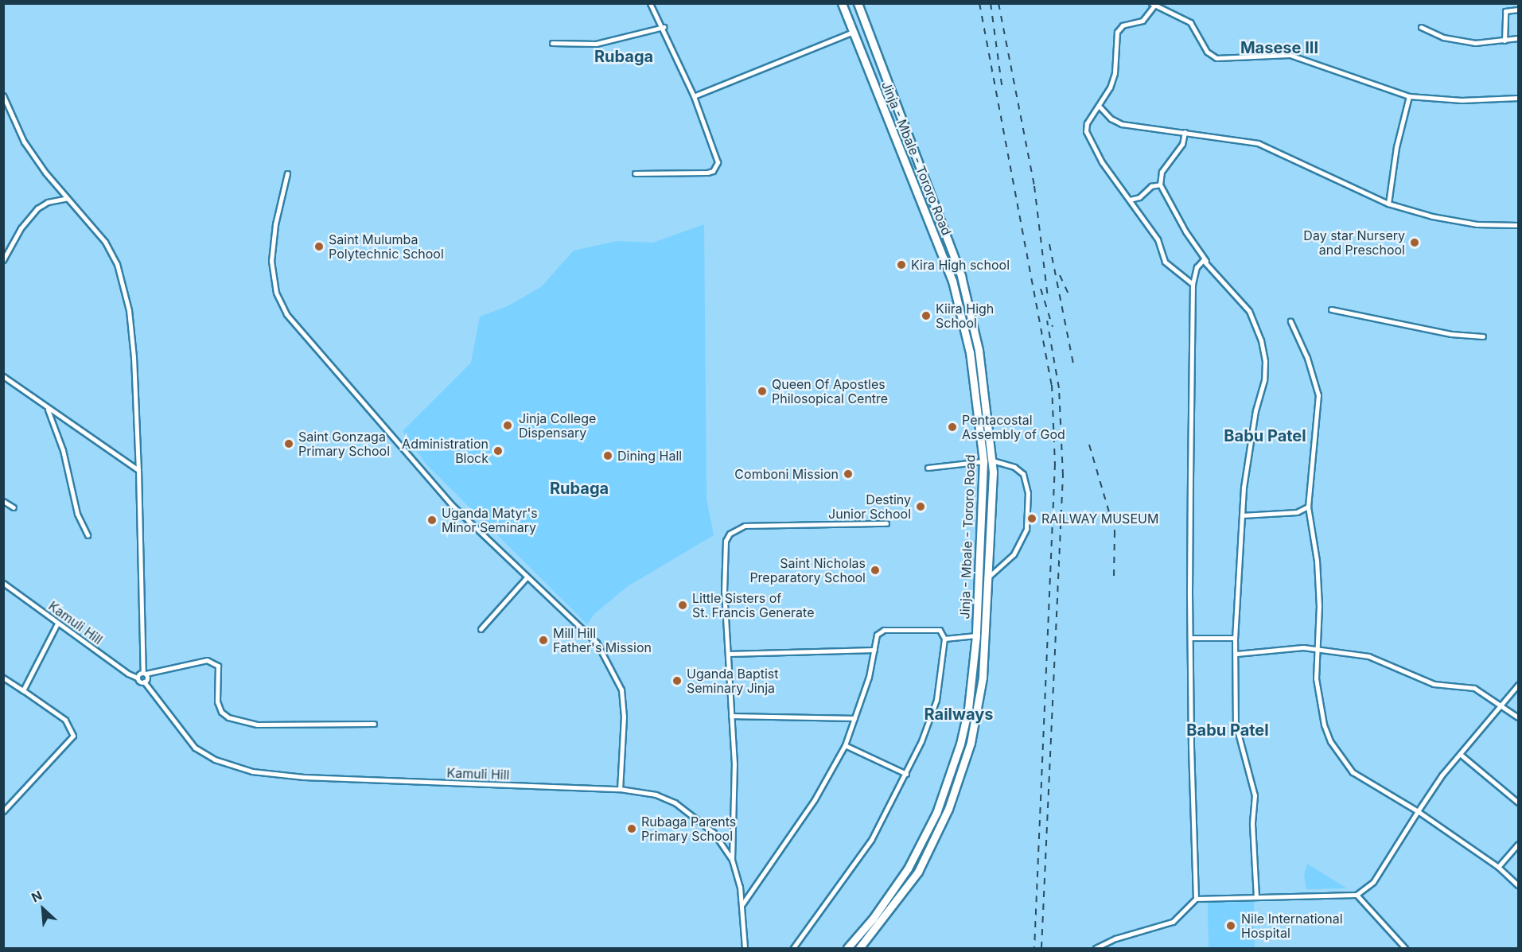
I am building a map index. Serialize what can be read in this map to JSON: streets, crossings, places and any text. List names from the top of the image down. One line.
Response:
{"streets":{"highway":["Jinja - Mbale - Tororo Road"],"street":["Kamuli Hill"]},"districts":["Masese III","Rubaga","Babu Patel","Rubaga","Railways","Babu Patel"],"places":["Day star Nursery and Preschool","Saint Mulumba Polytechnic School","Kira High school","Kiira High School","Queen Of Apostles Philosopical Centre","Jinja College Dispensary","Pentacostal Assembly of God","Saint Gonzaga Primary School","Administration Block","Dining Hall","Comboni Mission","Destiny Junior School","RAILWAY MUSEUM","Uganda Matyr's Minor Seminary","Saint Nicholas Preparatory School","Little Sisters of St. Francis Generate","Mill Hill Father's Mission","Uganda Baptist Seminary Jinja","Rubaga Parents Primary School","Nile International Hospital"],"north":"top left"}
